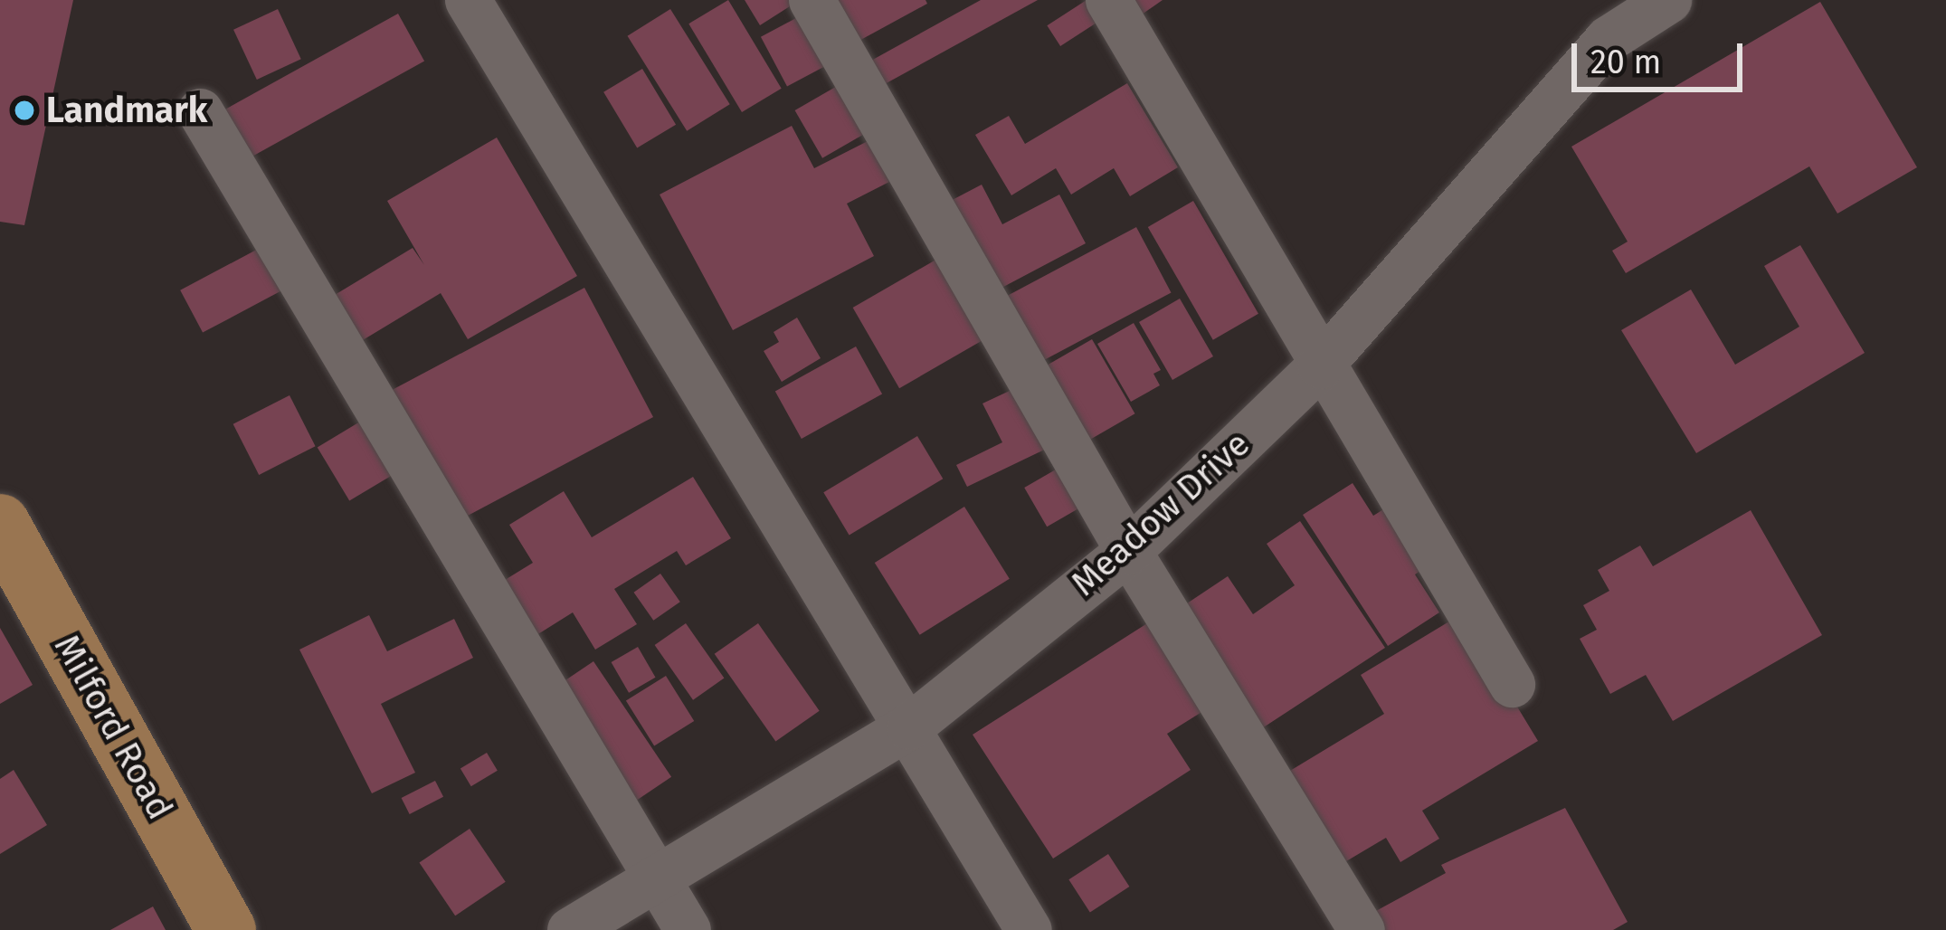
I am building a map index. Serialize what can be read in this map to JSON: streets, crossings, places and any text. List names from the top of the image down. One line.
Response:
{"streets":{"main road":["Milford Road"],"street":["Meadow Drive"]},"places":["Landmark"],"scale_bar":"20 m"}
